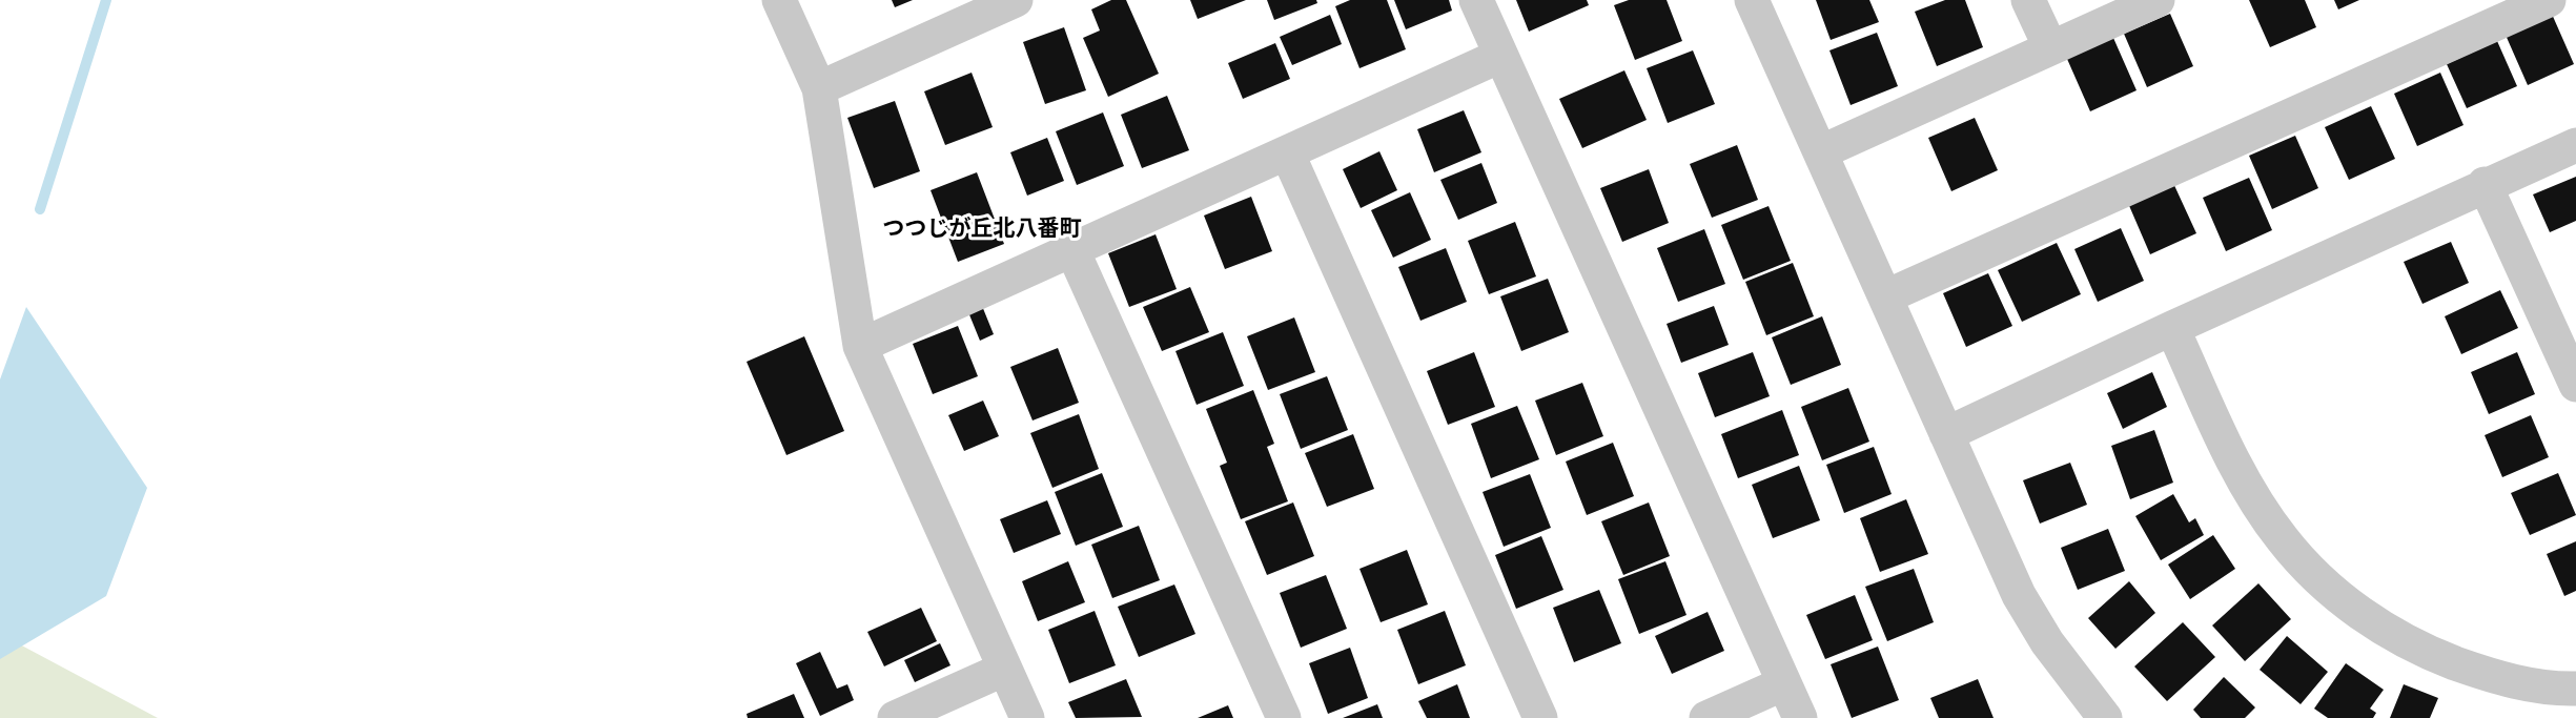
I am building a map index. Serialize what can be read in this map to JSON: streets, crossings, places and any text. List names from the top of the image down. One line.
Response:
{"districts":["つつじが丘北八番町"]}
